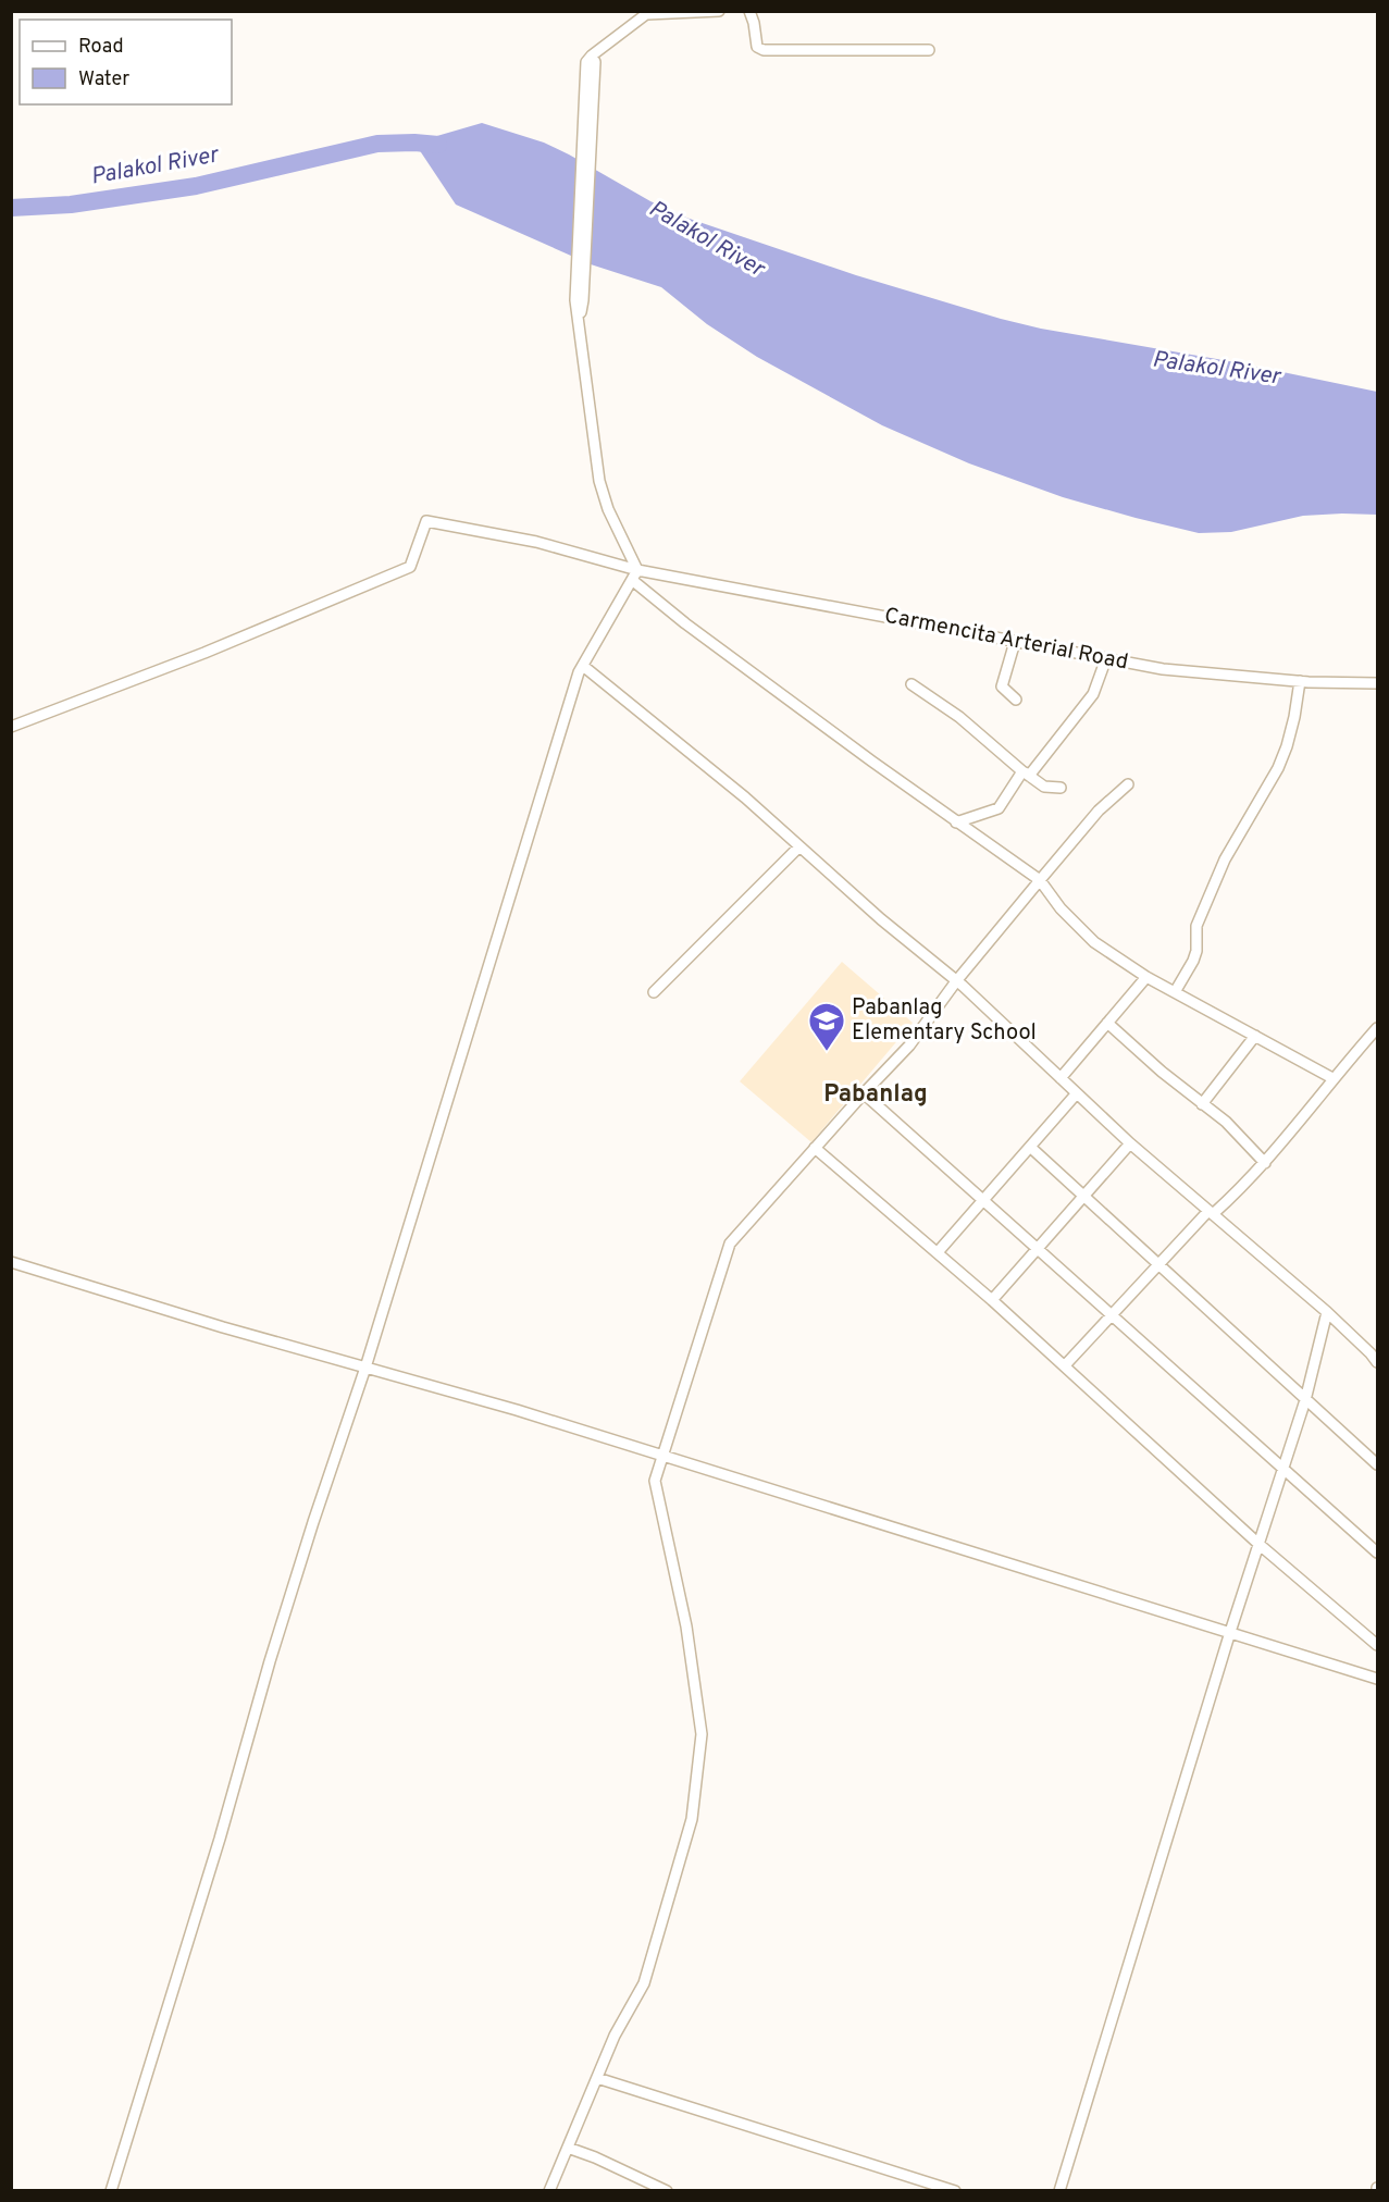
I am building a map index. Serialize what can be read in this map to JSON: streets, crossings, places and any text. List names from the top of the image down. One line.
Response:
{"streets":{"street":["Carmencita Arterial Road"]},"districts":["Pabanlag"],"water":["Palakol River"],"places":{"school or university":["Pabanlag Elementary School"]},"legend":["Road","Water"]}
